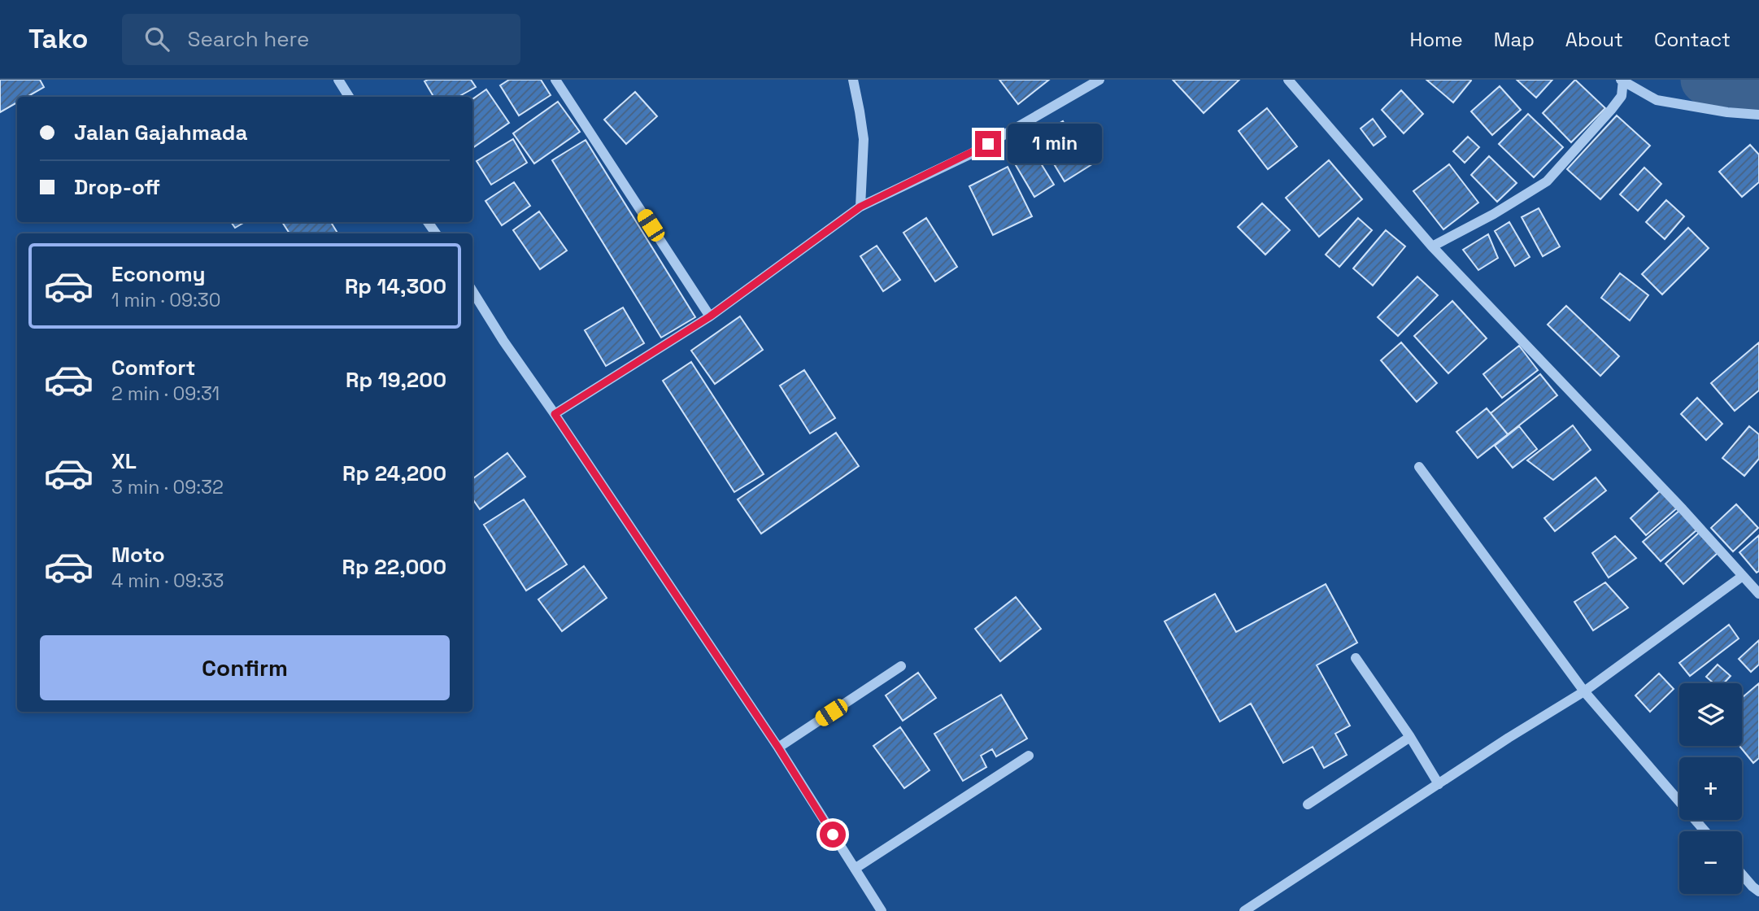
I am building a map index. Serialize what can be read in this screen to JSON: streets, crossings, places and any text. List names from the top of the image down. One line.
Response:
{"page":{"header":"Tako","search":"Search here","nav":["Home","Map","About","Contact"],"banner":["Jalan Gajahmada","Drop-off"],"bubble":"1 min","list":[{"name":"Economy","note":"1 min · 09:30","value":"Rp 14,300"},{"name":"Comfort","note":"2 min · 09:31","value":"Rp 19,200"},{"name":"XL","note":"3 min · 09:32","value":"Rp 24,200"},{"name":"Moto","note":"4 min · 09:33","value":"Rp 22,000"}],"buttons":"Confirm","map_buttons":["+","−"]}}
